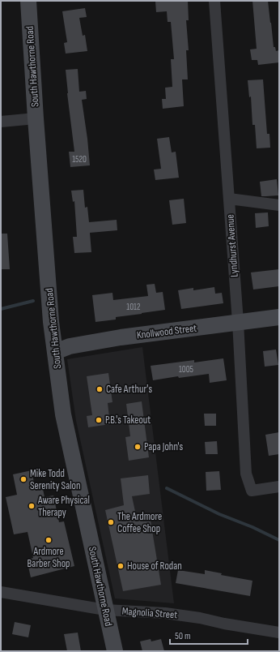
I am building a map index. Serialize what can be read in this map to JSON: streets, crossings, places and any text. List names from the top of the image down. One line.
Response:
{"streets":{"main road":["South Hawthorne Road","Knollwood Street"],"street":["Lyndhurst Avenue","Magnolia Street"]},"crossings":[["South Hawthorne Road","Knollwood Street"],["South Hawthorne Road","Magnolia Street"],["Lyndhurst Avenue","Knollwood Street"]],"places":["Cafe Arthur's","P.B.'s Takeout","Papa John's","Mike Todd Serenity Salon","Aware Physical Therapy","The Ardmore Coffee Shop","Ardmore Barber Shop","House of Rodan"],"house_numbers":["1520","1012","1005"],"scale_bar":"50 m"}
